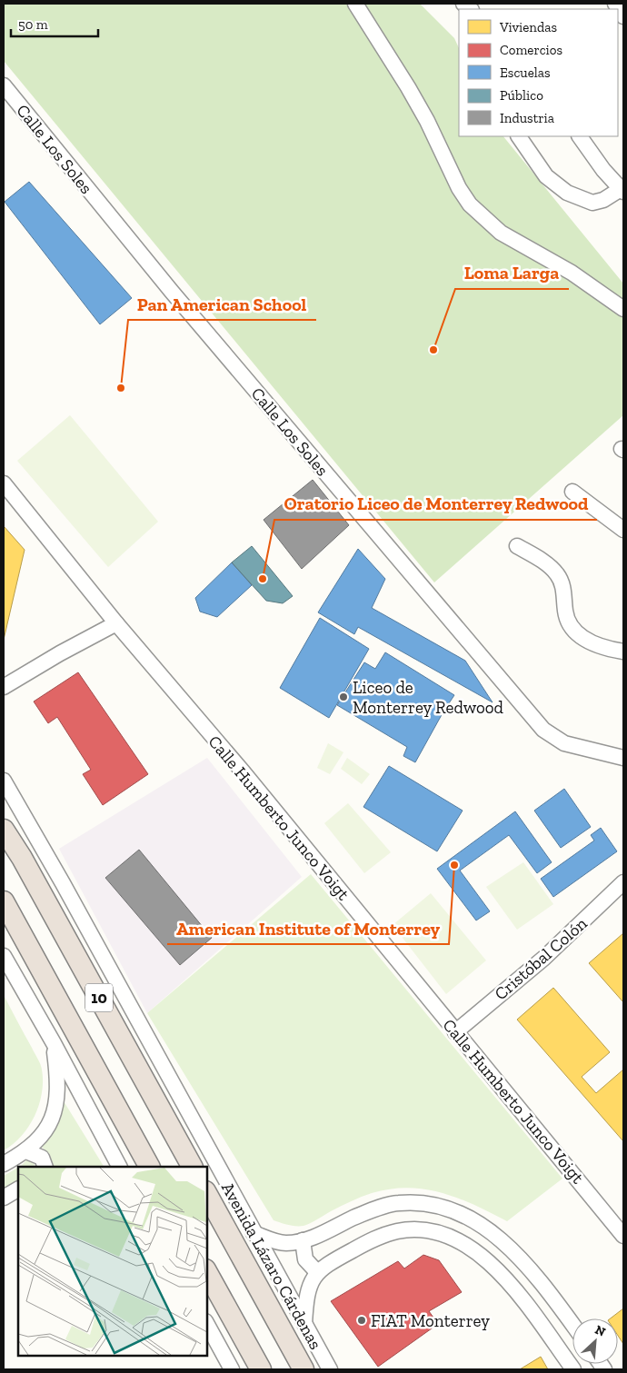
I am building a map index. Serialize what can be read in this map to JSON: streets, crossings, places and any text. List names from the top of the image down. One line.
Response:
{"streets":{"highway":["10","Avenida Lázaro Cárdenas"],"street":["Calle Los Soles","Calle Humberto Junco Voigt","Cristóbal Colón"]},"crossings":[["Calle Humberto Junco Voigt","Cristóbal Colón"]],"places":["Loma Larga","Pan American School","Oratorio Liceo de Monterrey Redwood","Liceo de Monterrey Redwood","American Institute of Monterrey","FIAT Monterrey"],"legend":["Viviendas","Comercios","Escuelas","Público","Industria"],"scale_bar":"50 m","north":"top right"}
